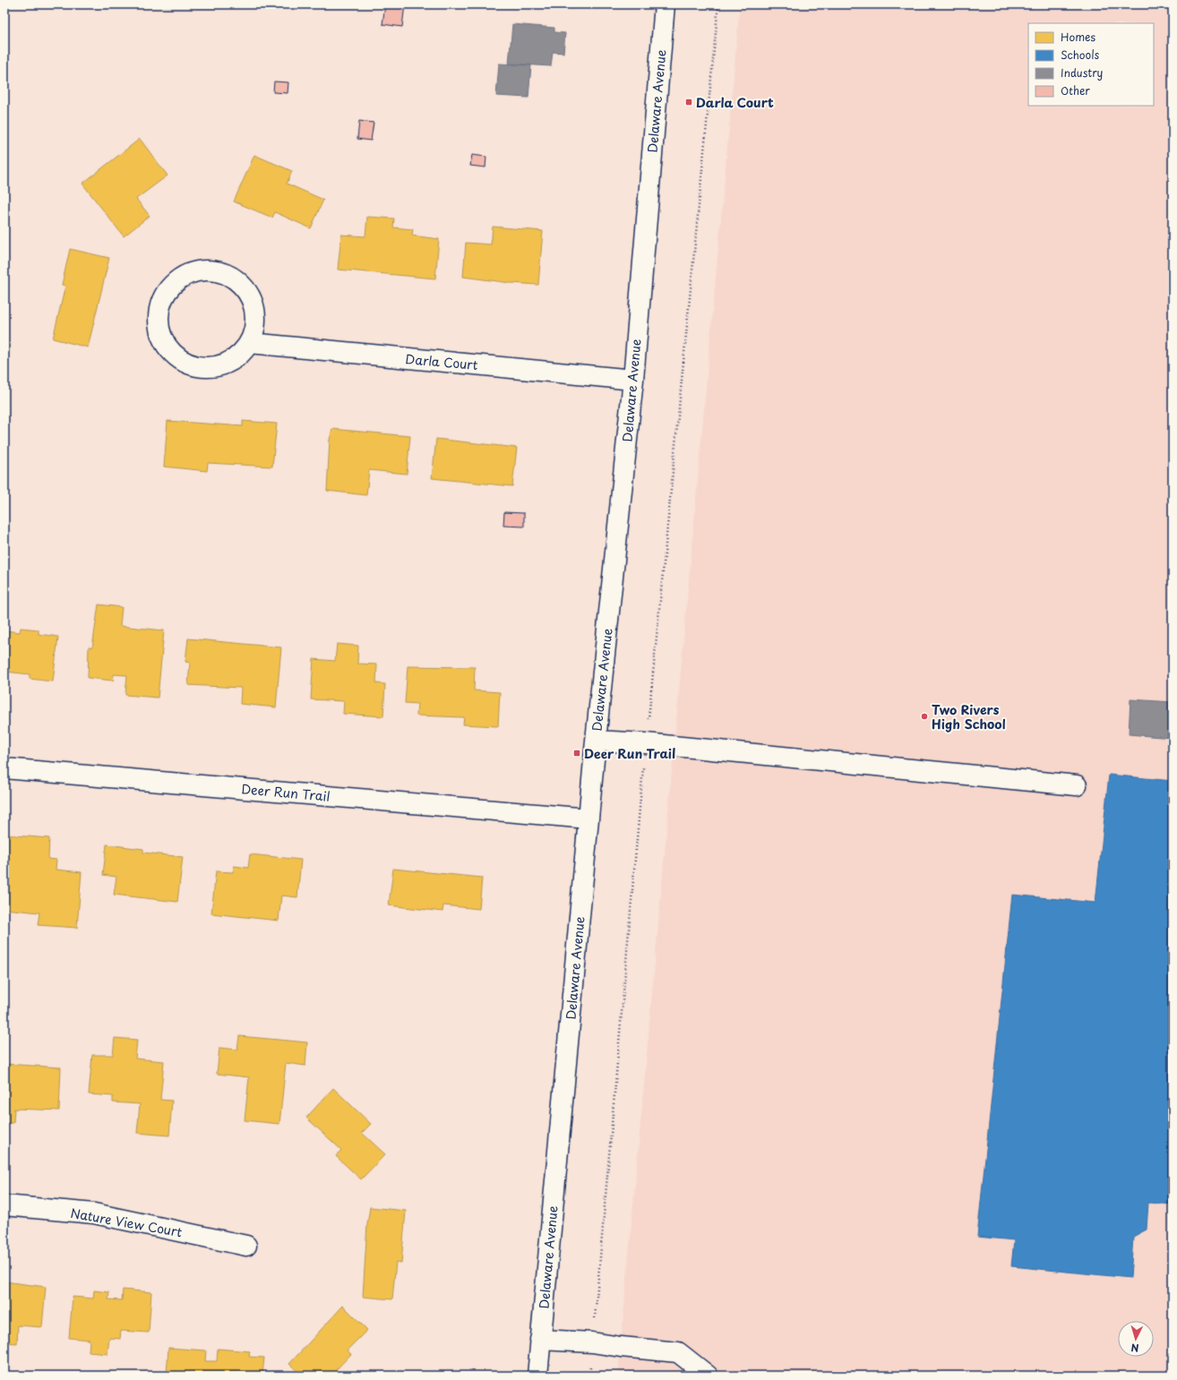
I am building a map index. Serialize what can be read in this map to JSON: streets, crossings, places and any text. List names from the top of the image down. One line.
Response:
{"streets":{"street":["Delaware Avenue","Darla Court","Deer Run Trail","Nature View Court"]},"crossings":[["Delaware Avenue","Darla Court"],["Delaware Avenue","Deer Run Trail"]],"places":{"transit":["Darla Court","Deer Run Trail"],"other":["Two Rivers High School"]},"legend":["Homes","Schools","Industry","Other"],"north":"bottom"}
